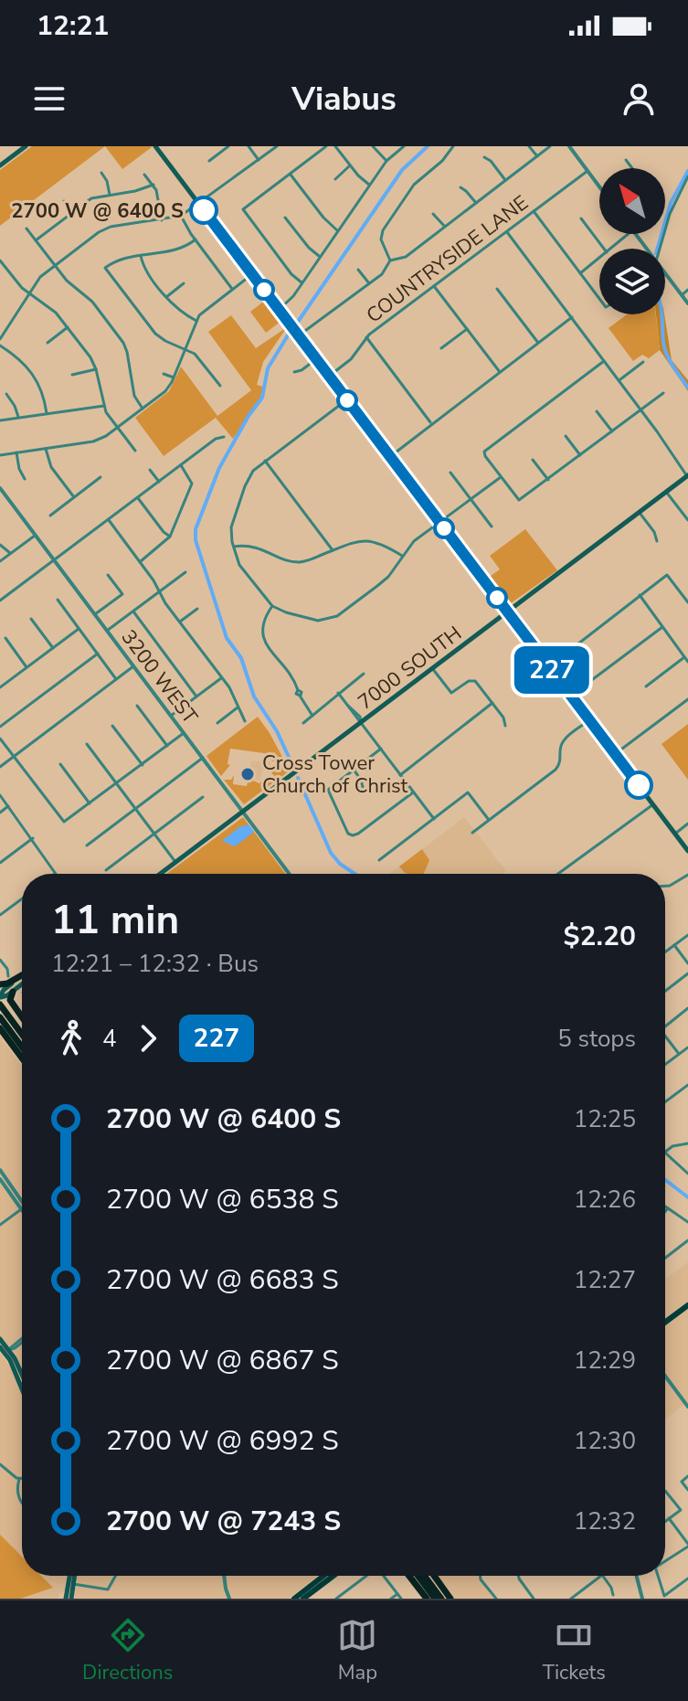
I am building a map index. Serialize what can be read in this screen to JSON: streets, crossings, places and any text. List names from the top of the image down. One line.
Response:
{"streets":{"main road":["7000 SOUTH"],"street":["COUNTRYSIDE LANE","3200 WEST"]},"crossings":[["7000 SOUTH","3200 WEST"]],"places":["2700 W @ 6400 S","Cross Tower Church of Christ"],"lines":["bus line 227"],"north":"top left","page":{"status":"12:21","header":"Viabus","on_map":"227","heading":["11 min","12:21 – 12:32 · Bus","$2.20"],"legs":["4","227","5 stops"],"list":[{"name":"2700 W @ 6400 S","value":"12:25"},{"name":"2700 W @ 6538 S","value":"12:26"},{"name":"2700 W @ 6683 S","value":"12:27"},{"name":"2700 W @ 6867 S","value":"12:29"},{"name":"2700 W @ 6992 S","value":"12:30"},{"name":"2700 W @ 7243 S","value":"12:32"}],"tabs":["Directions","Map","Tickets"]}}
